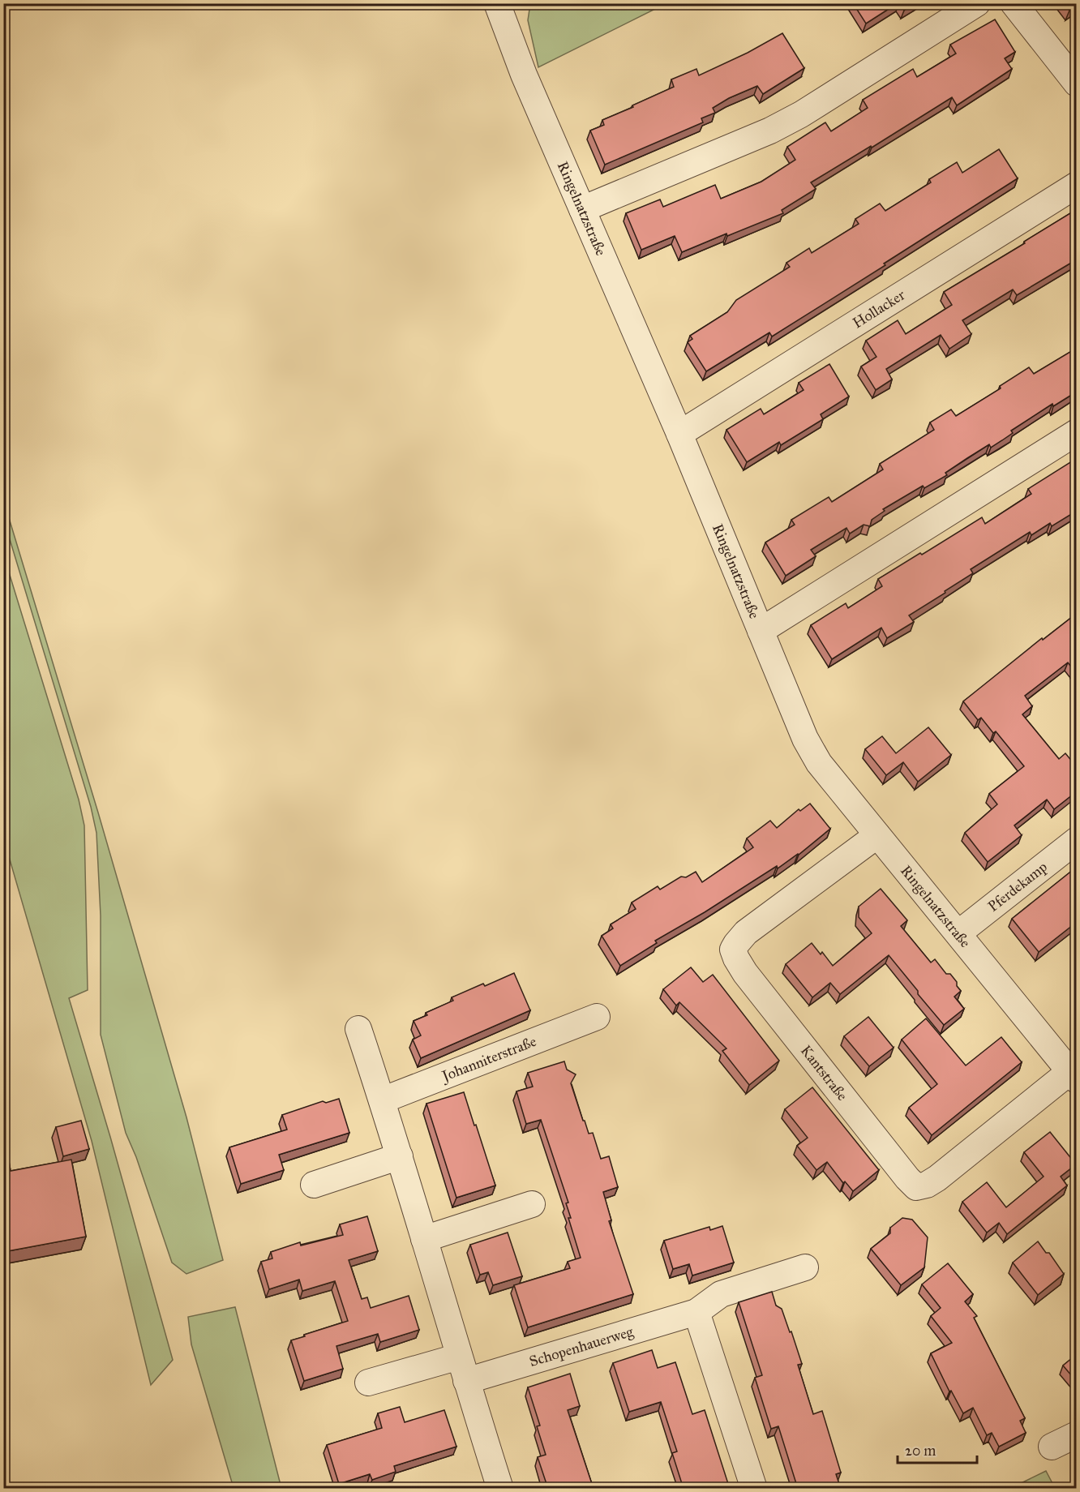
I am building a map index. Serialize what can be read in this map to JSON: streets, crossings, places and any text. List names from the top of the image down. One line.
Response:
{"streets":{"street":["Ringelnatzstraße","Hollacker","Pferdekamp","Johanniterstraße","Kantstraße","Schopenhauerweg"]},"crossings":[["Ringelnatzstraße","Hollacker"],["Ringelnatzstraße","Pferdekamp"],["Ringelnatzstraße","Kantstraße"]],"scale_bar":"20 m"}
